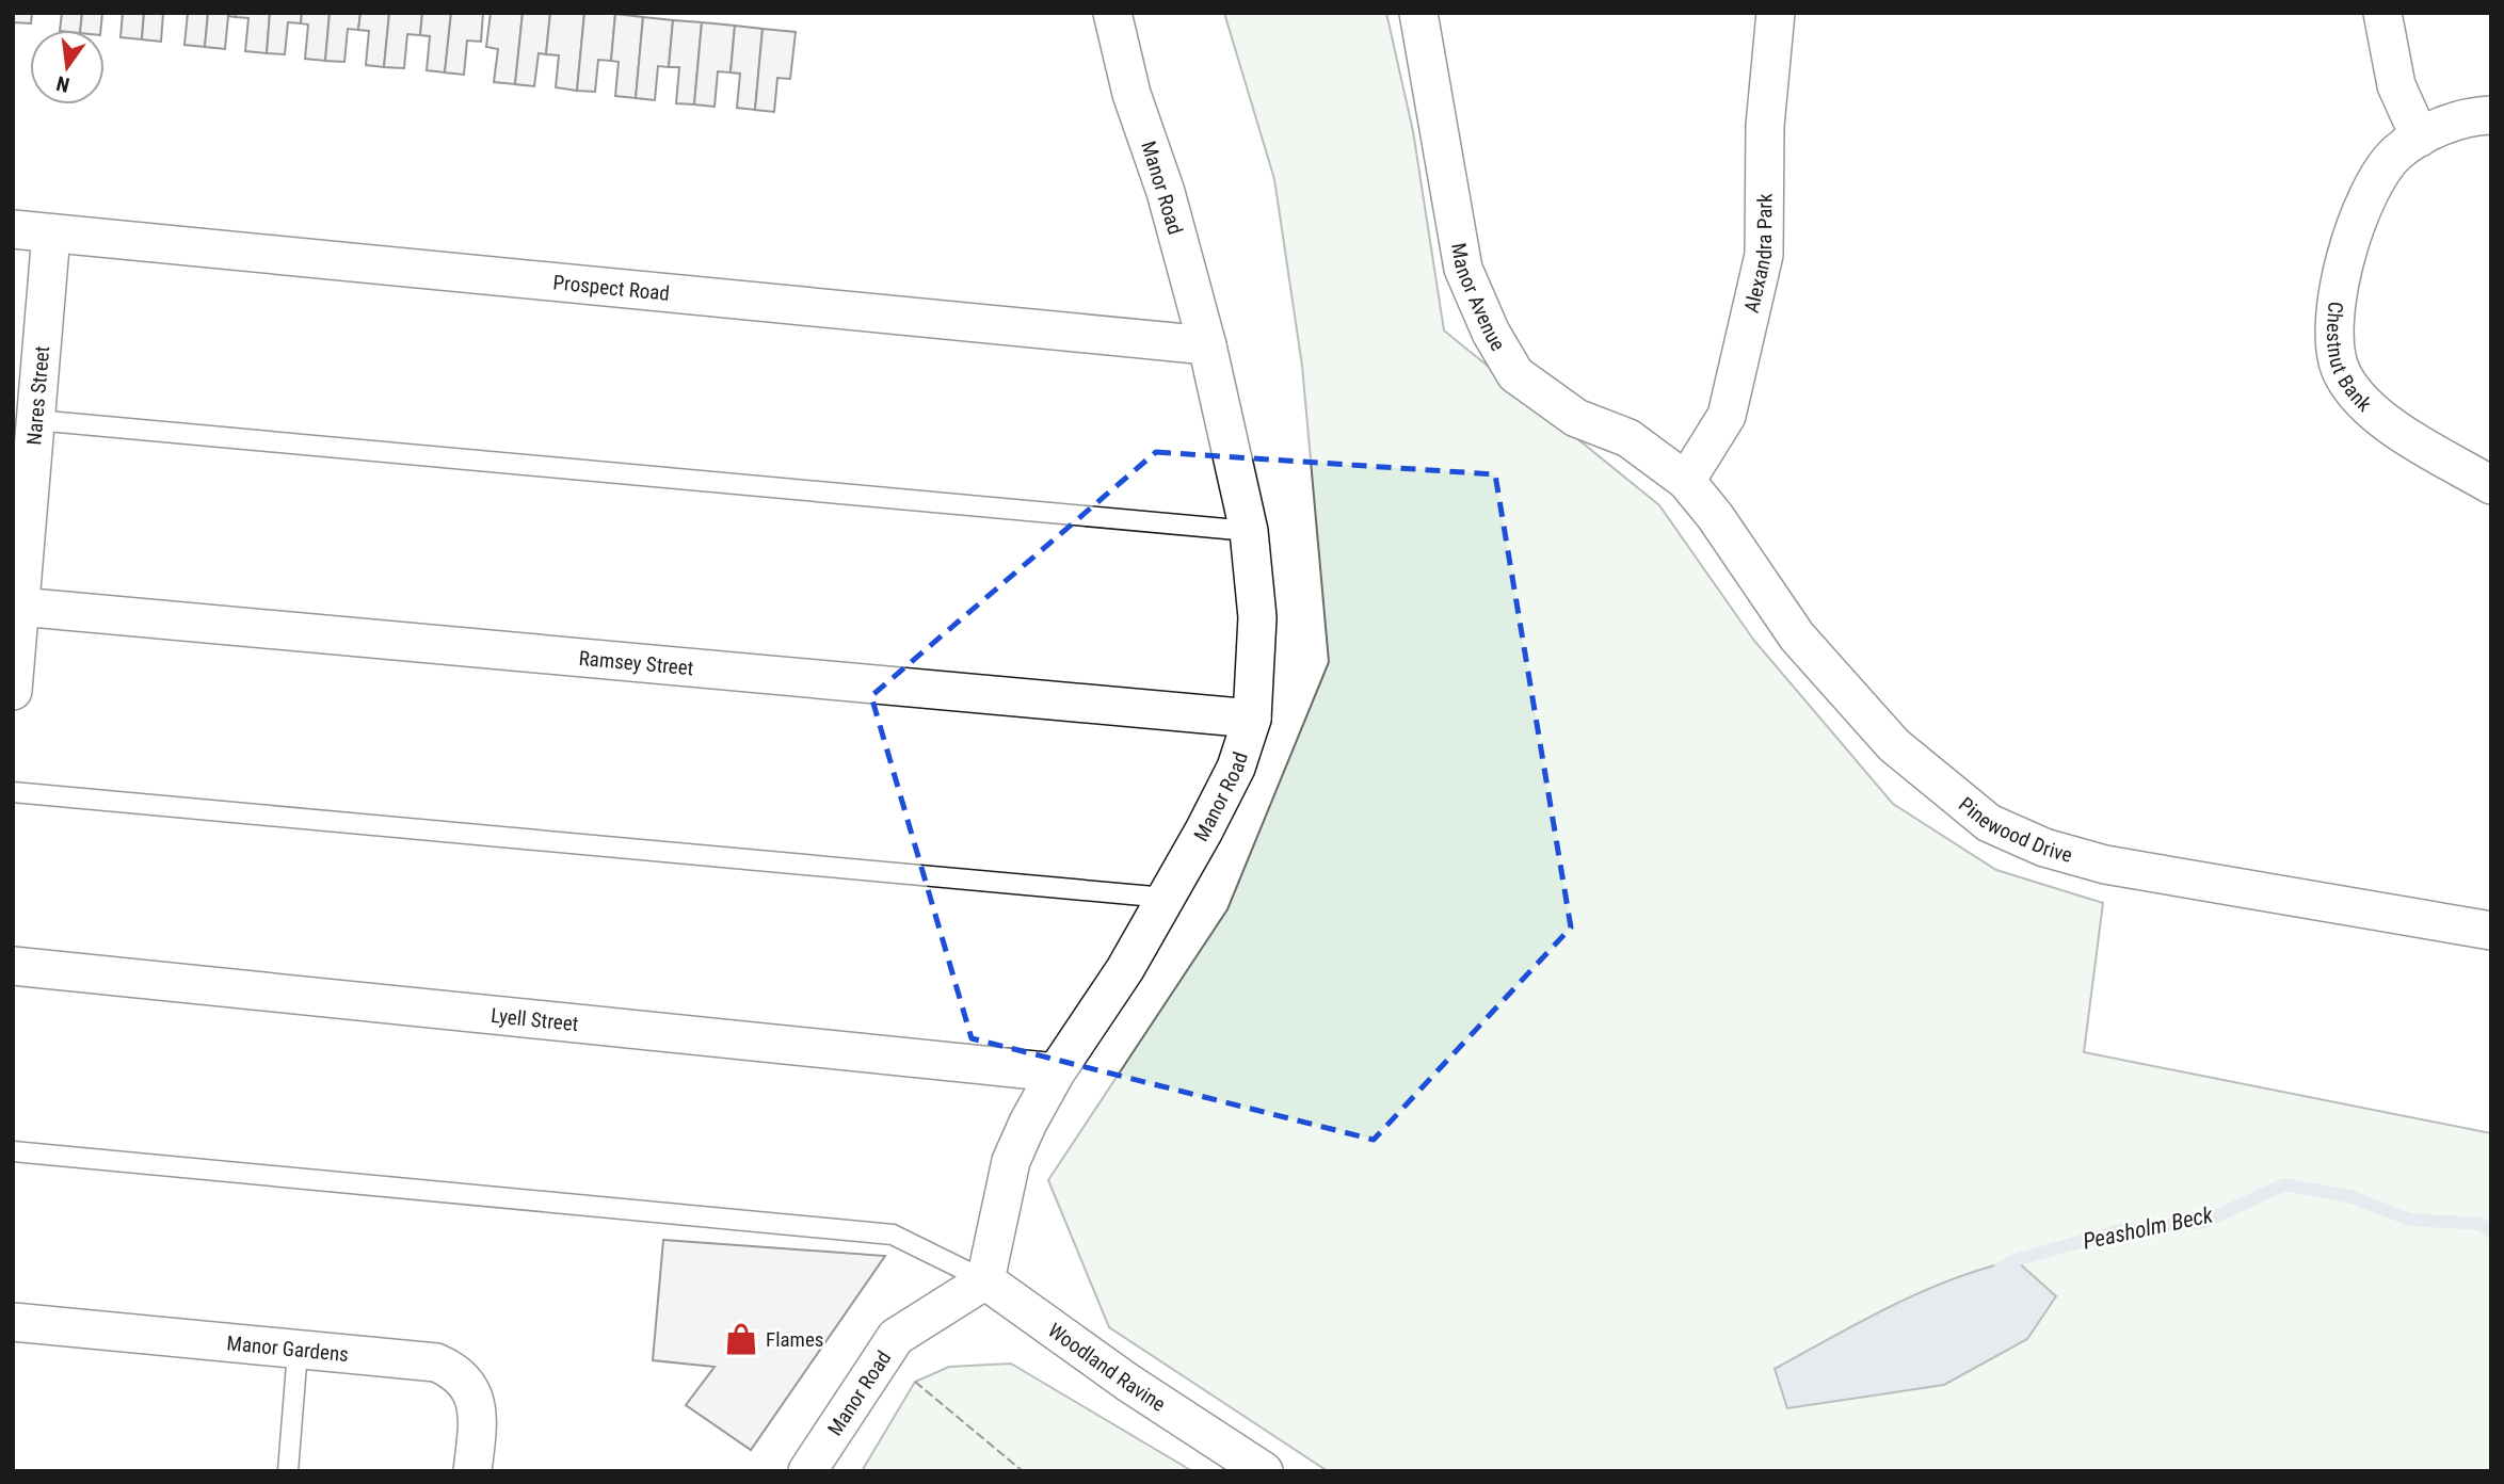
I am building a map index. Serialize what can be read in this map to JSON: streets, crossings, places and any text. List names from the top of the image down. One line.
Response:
{"streets":{"street":["Manor Road","Alexandra Park","Prospect Road","Manor Avenue","Chestnut Bank","Nares Street","Ramsey Street","Pinewood Drive","Lyell Street","Manor Gardens","Woodland Ravine"]},"crossings":[["Manor Road","Prospect Road"],["Manor Road","Ramsey Street"],["Manor Road","Lyell Street"],["Manor Road","Woodland Ravine"],["Alexandra Park","Manor Avenue"],["Alexandra Park","Pinewood Drive"],["Prospect Road","Nares Street"],["Manor Avenue","Pinewood Drive"],["Nares Street","Ramsey Street"]],"water":["Peasholm Beck"],"places":{"shop":["Flames"]},"north":"bottom"}
